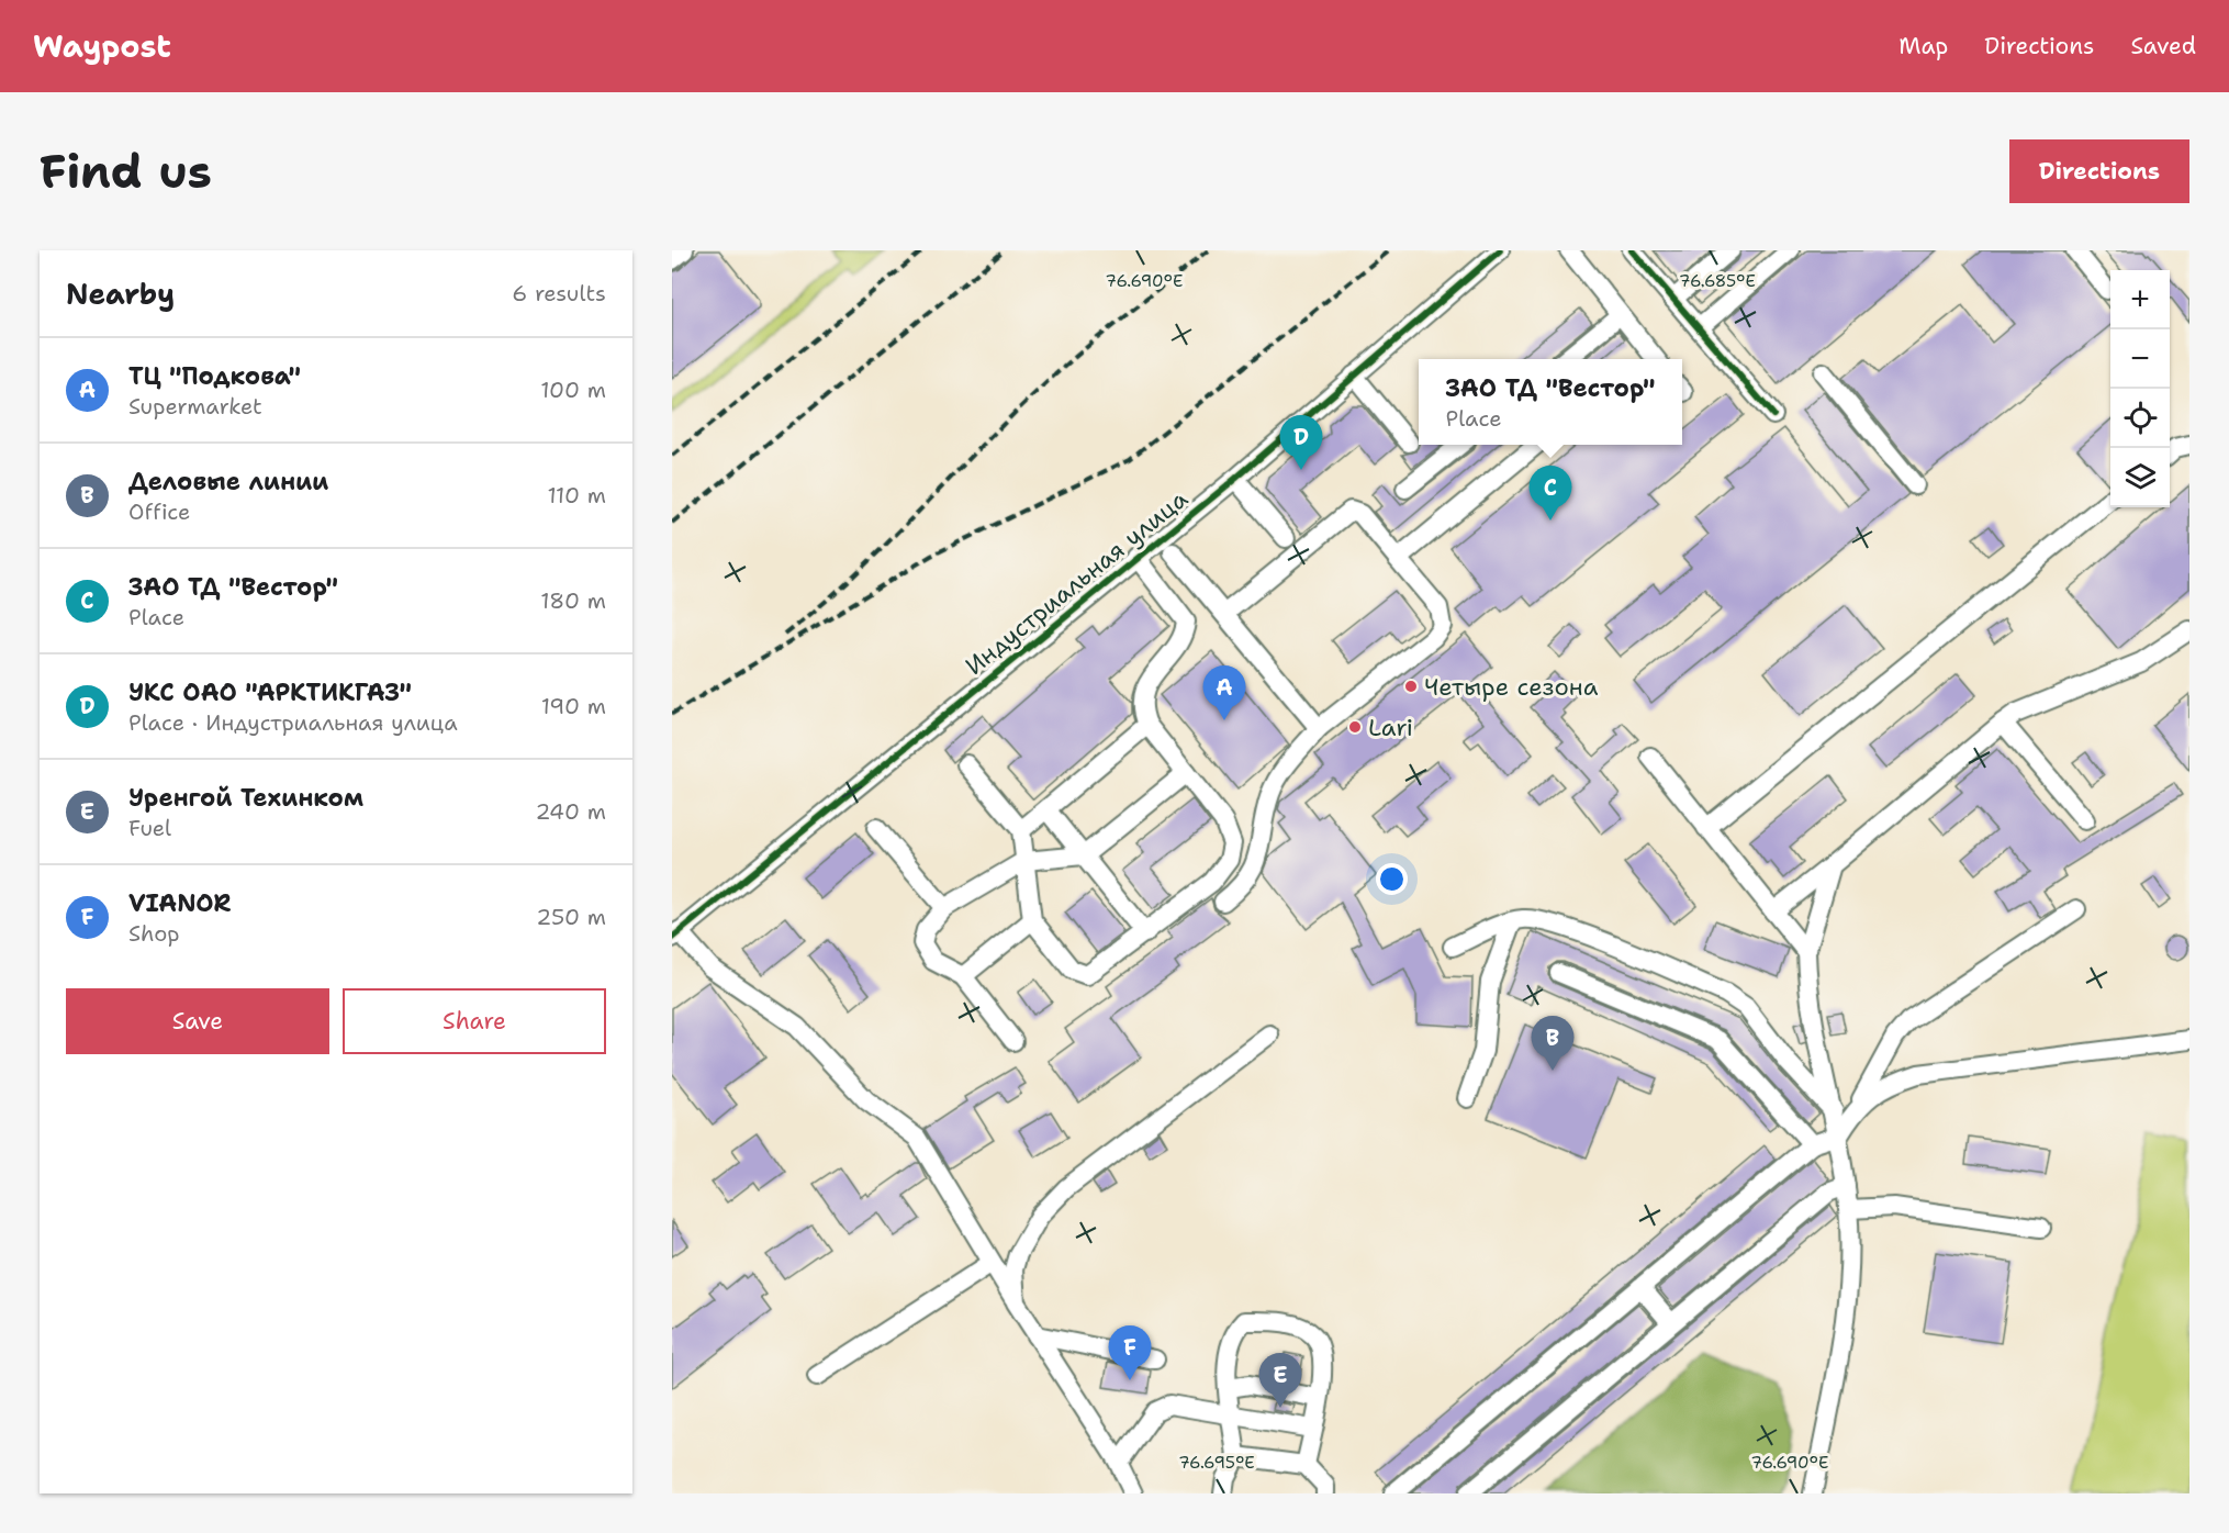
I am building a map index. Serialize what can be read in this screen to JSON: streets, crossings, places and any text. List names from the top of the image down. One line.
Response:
{"streets":{"street":["Индустриальная улица"]},"places":["Четыре сезона","Lari"],"page":{"header":"Waypost","nav":["Map","Directions","Saved"],"buttons":["Directions",["Save","Share"]],"title":"Find us","heading":["Nearby","6 results"],"map_buttons":["+","−"],"list":[{"mark":"A","name":"ТЦ \"Подкова\"","note":"Supermarket","value":"100 m"},{"mark":"B","name":"Деловые линии","note":"Office","value":"110 m"},{"mark":"C","name":"ЗАО ТД \"Вестор\"","note":"Place","value":"180 m"},{"mark":"D","name":"УКС ОАО \"АРКТИКГАЗ\"","note":"Place · Индустриальная улица","value":"190 m"},{"mark":"E","name":"Уренгой Техинком","note":"Fuel","value":"240 m"},{"mark":"F","name":"VIANOR","note":"Shop","value":"250 m"}],"popup":["ЗАО ТД \"Вестор\"","Place"],"pins":["D","C","A","B","F","E"]},"coordinates":["76.690°E","76.685°E","76.695°E"]}
